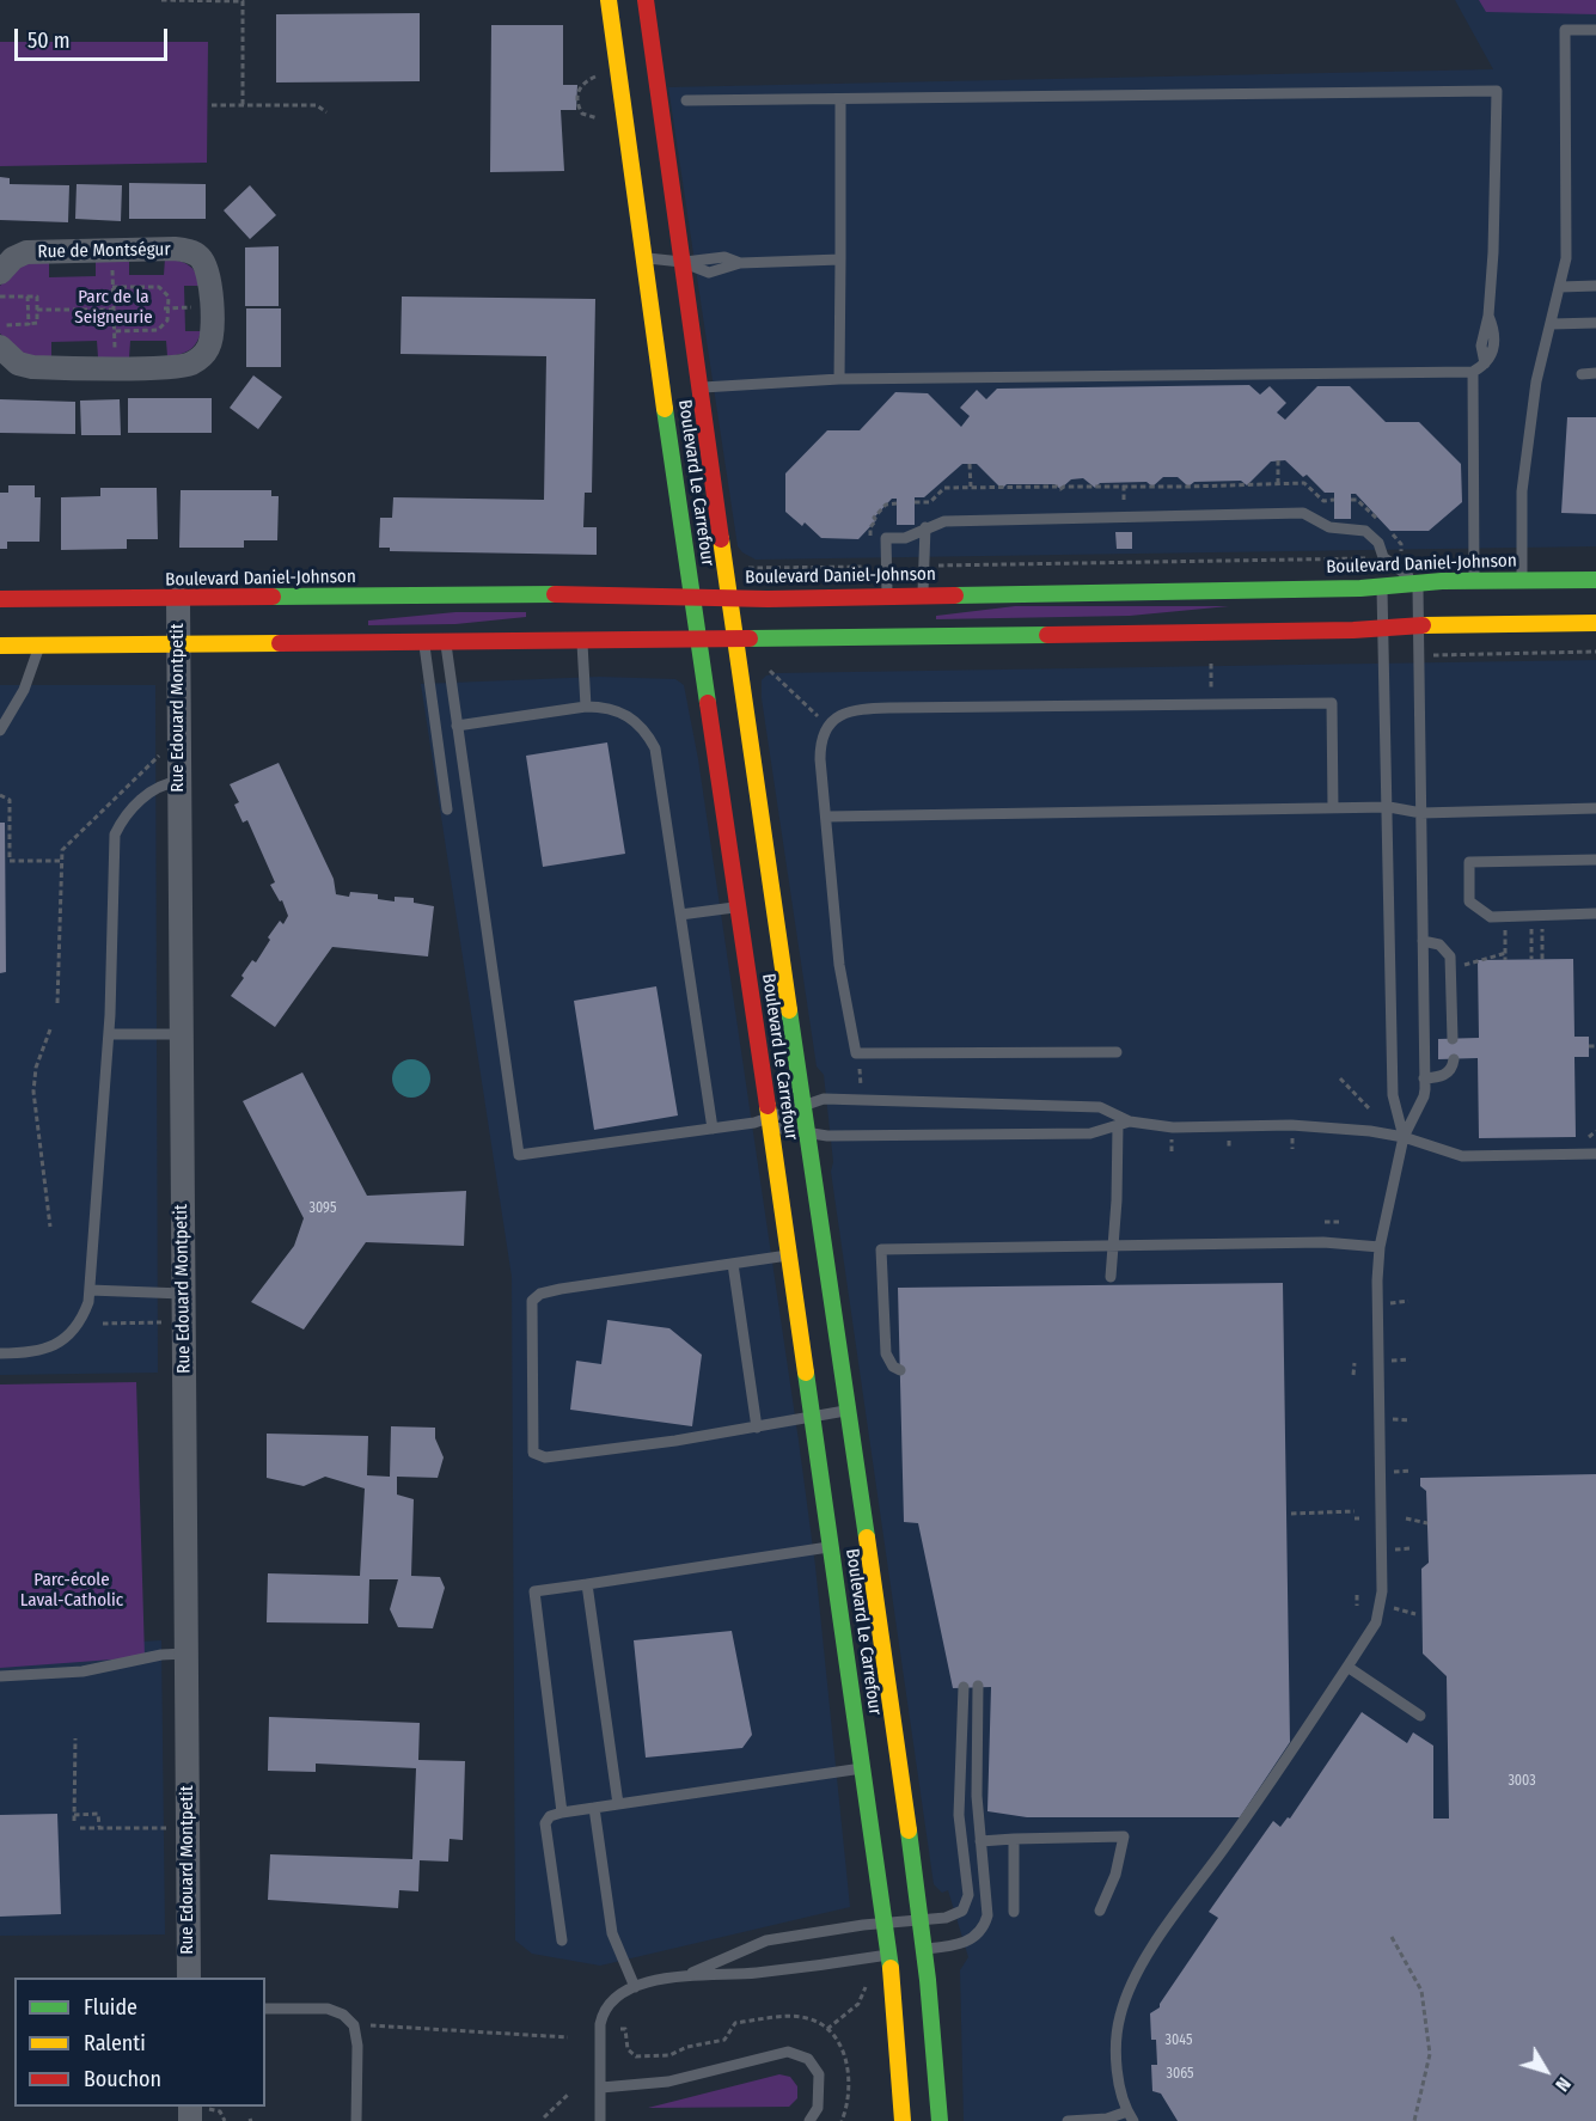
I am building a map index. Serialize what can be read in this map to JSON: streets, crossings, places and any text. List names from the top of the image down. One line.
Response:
{"streets":{"street":["Rue de Montségur","Boulevard Le Carrefour","Boulevard Daniel-Johnson","Rue Edouard Montpetit"]},"crossings":[["Boulevard Le Carrefour","Boulevard Daniel-Johnson"],["Boulevard Daniel-Johnson","Rue Edouard Montpetit"]],"parks":["Parc de la Seigneurie","Parc-école Laval-Catholic"],"house_numbers":["3095","3003","3045","3065"],"legend":["Fluide","Ralenti","Bouchon"],"scale_bar":"50 m","north":"bottom right"}
